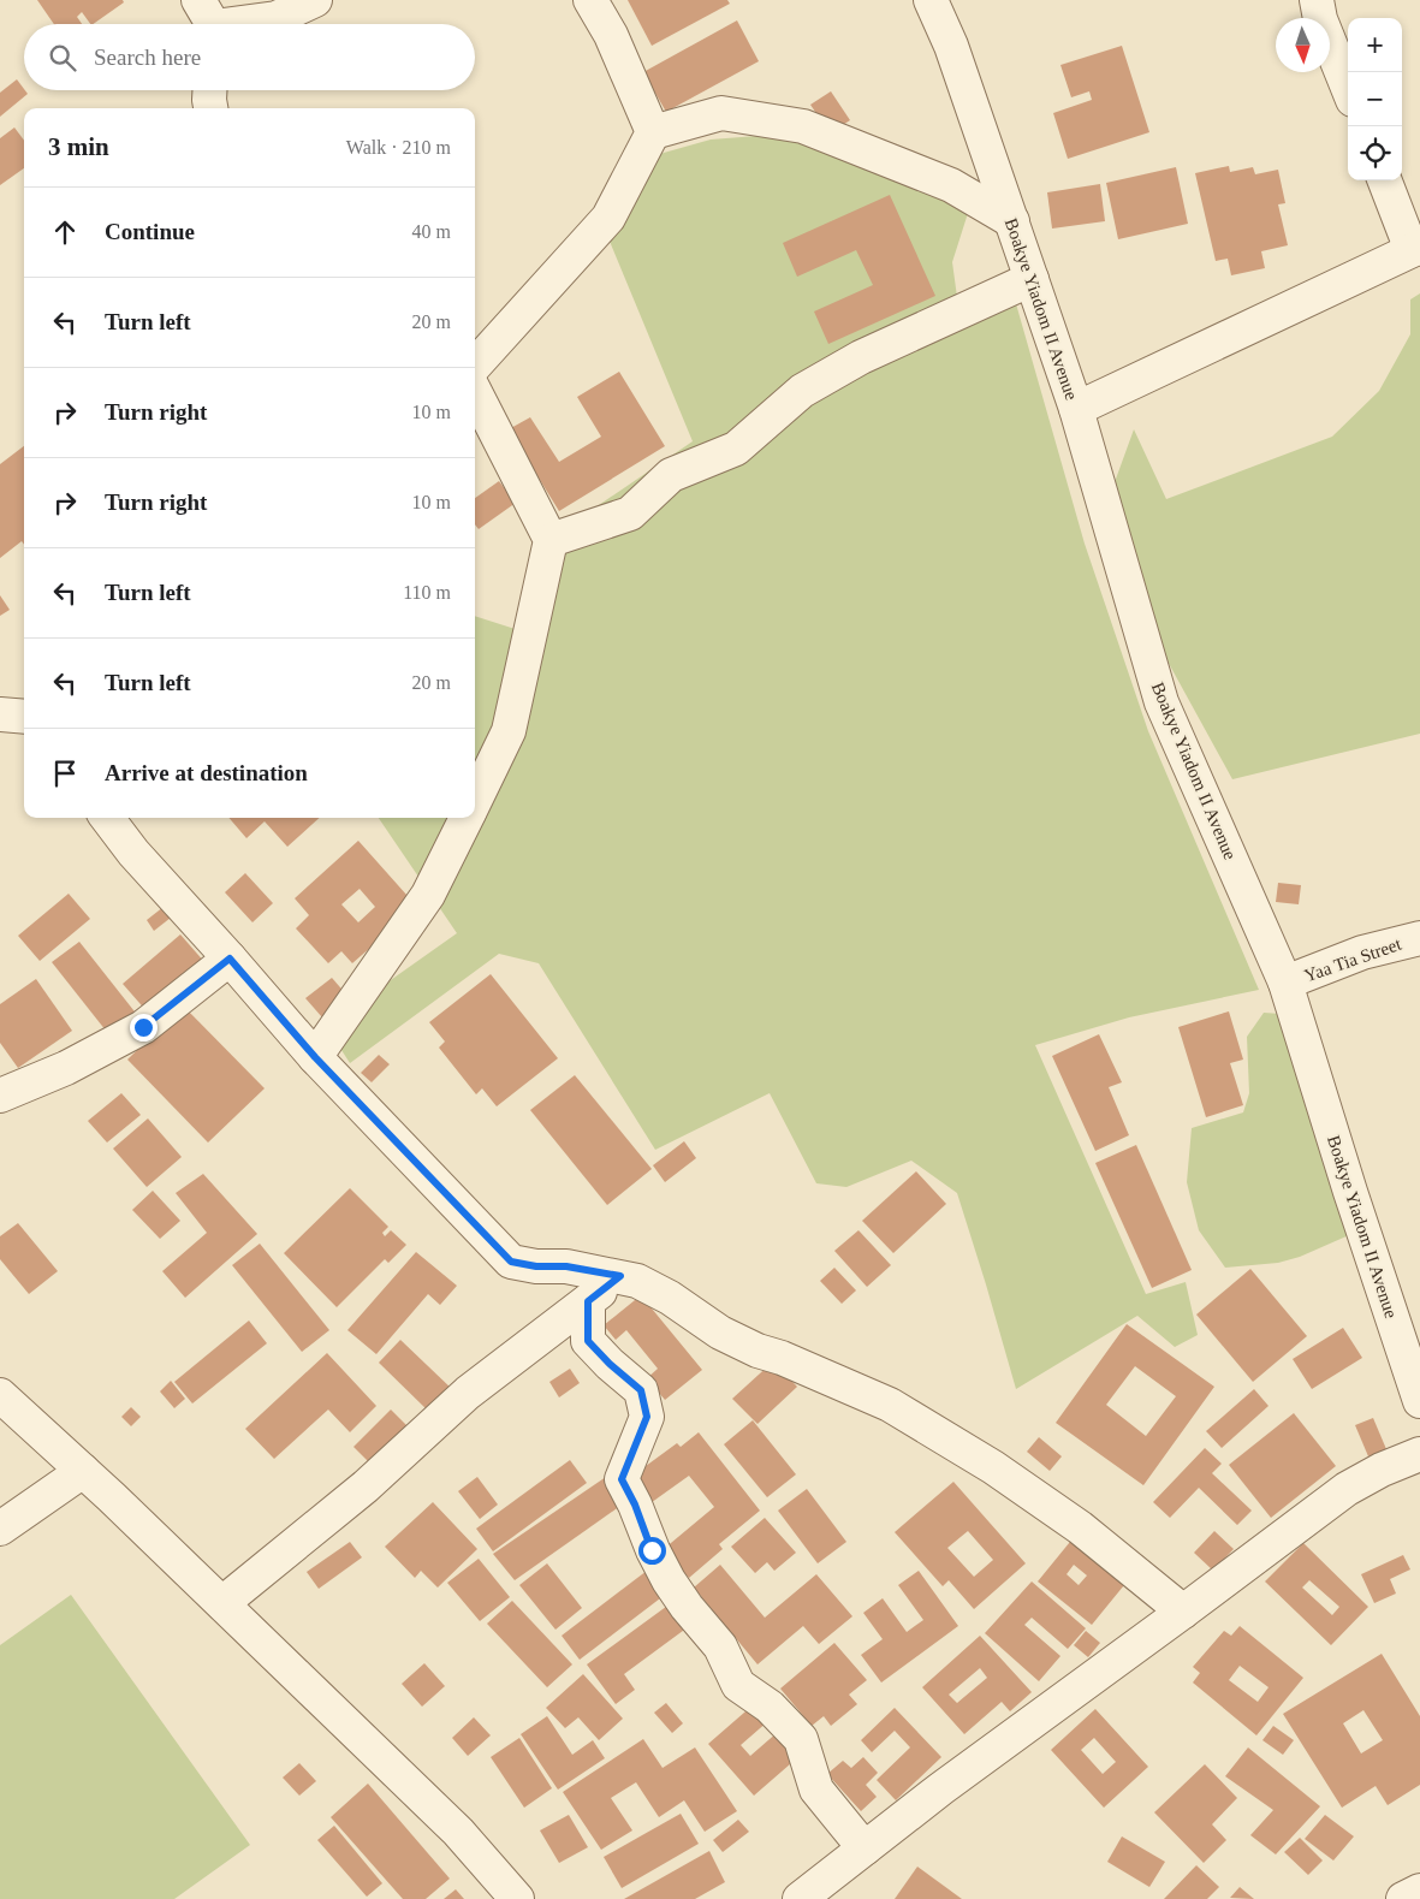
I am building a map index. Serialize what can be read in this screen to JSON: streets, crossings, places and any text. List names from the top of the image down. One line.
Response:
{"streets":{"street":["Boakye Yiadom II Avenue","Yaa Tia Street"]},"crossings":[["Boakye Yiadom II Avenue","Yaa Tia Street"]],"north":"bottom","page":{"map_buttons":["+","−"],"search":"Search here","heading":["3 min","Walk · 210 m"],"list":[["Continue","40 m"],["Turn left","20 m"],["Turn right","10 m"],["Turn right","10 m"],["Turn left","110 m"],["Turn left","20 m"],"Arrive at destination"]}}
